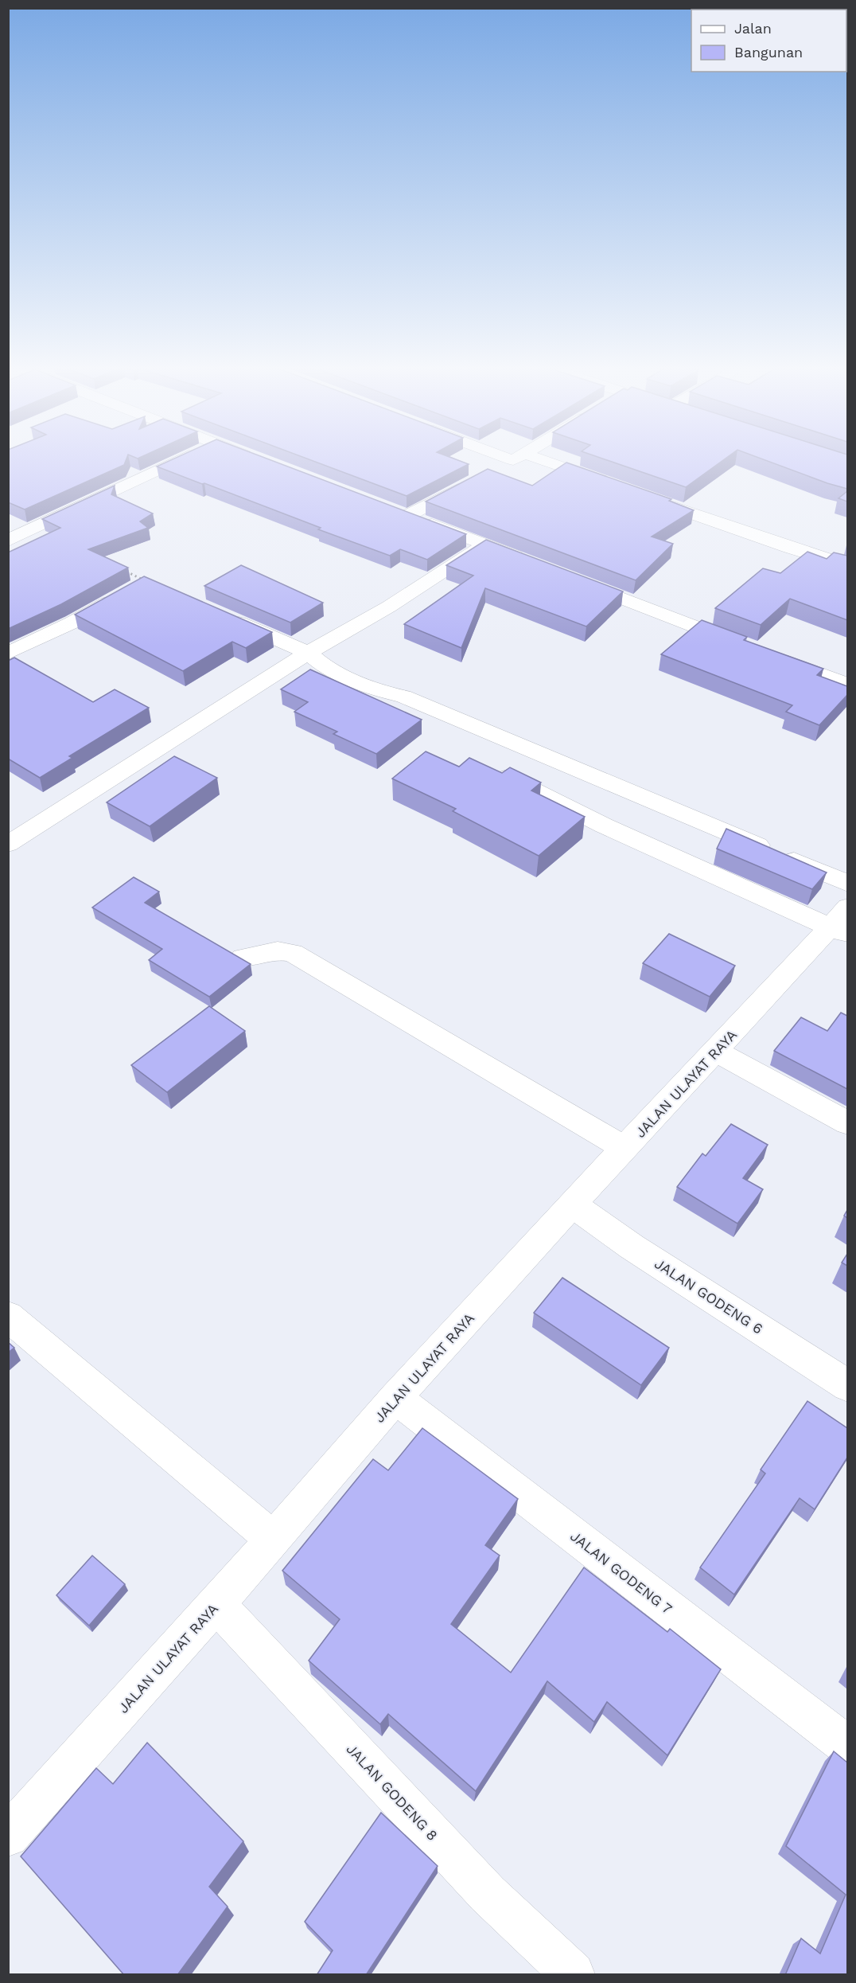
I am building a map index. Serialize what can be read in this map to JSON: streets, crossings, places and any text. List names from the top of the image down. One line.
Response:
{"streets":{"street":["JALAN ULAYAT RAYA","JALAN GODENG 6","JALAN GODENG 7","JALAN GODENG 8"]},"crossings":[["JALAN ULAYAT RAYA","JALAN GODENG 6"],["JALAN ULAYAT RAYA","JALAN GODENG 7"],["JALAN ULAYAT RAYA","JALAN GODENG 8"]],"legend":["Jalan","Bangunan"]}
